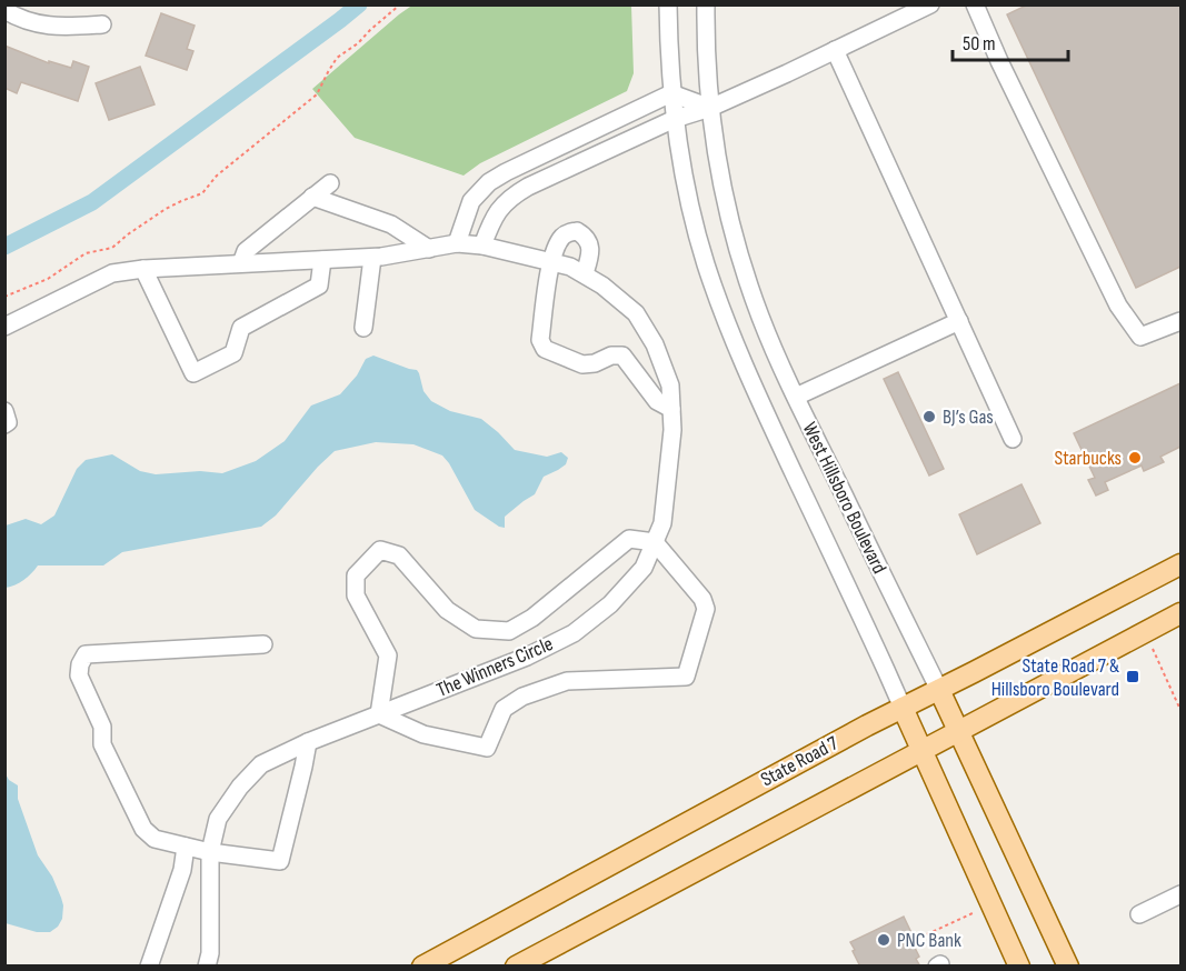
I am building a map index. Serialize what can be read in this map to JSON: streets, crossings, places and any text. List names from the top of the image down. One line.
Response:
{"streets":{"main road":["West Hillsboro Boulevard","State Road 7"],"street":["The Winners Circle"]},"crossings":[["West Hillsboro Boulevard","State Road 7"]],"places":{"other":["BJ’s Gas","Starbucks","PNC Bank"],"transit":["State Road 7 & Hillsboro Boulevard"]},"scale_bar":"50 m"}
